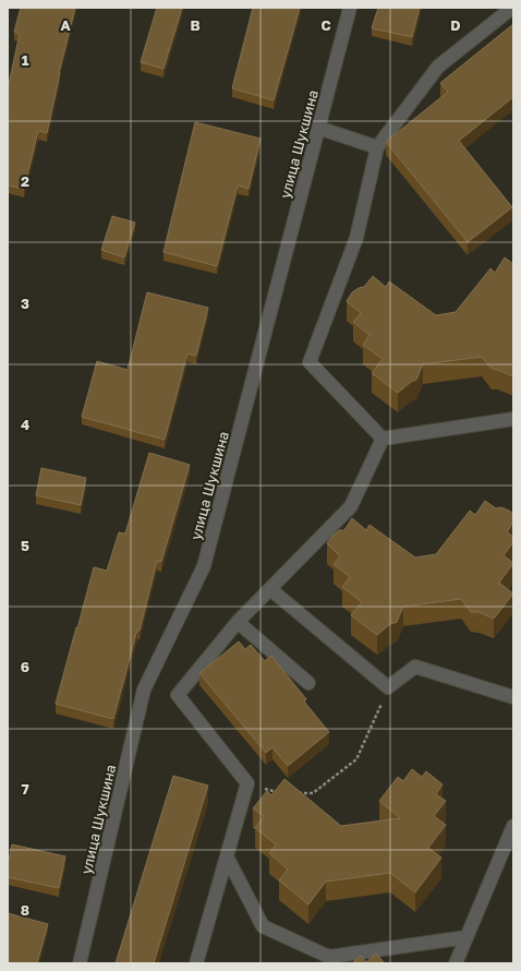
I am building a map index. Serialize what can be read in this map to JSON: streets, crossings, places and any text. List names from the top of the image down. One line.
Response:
{"streets":{"street":["улица Шукшина"]},"grid":{"columns":["A","B","C","D"],"rows":["1","2","3","4","5","6","7","8"]}}
